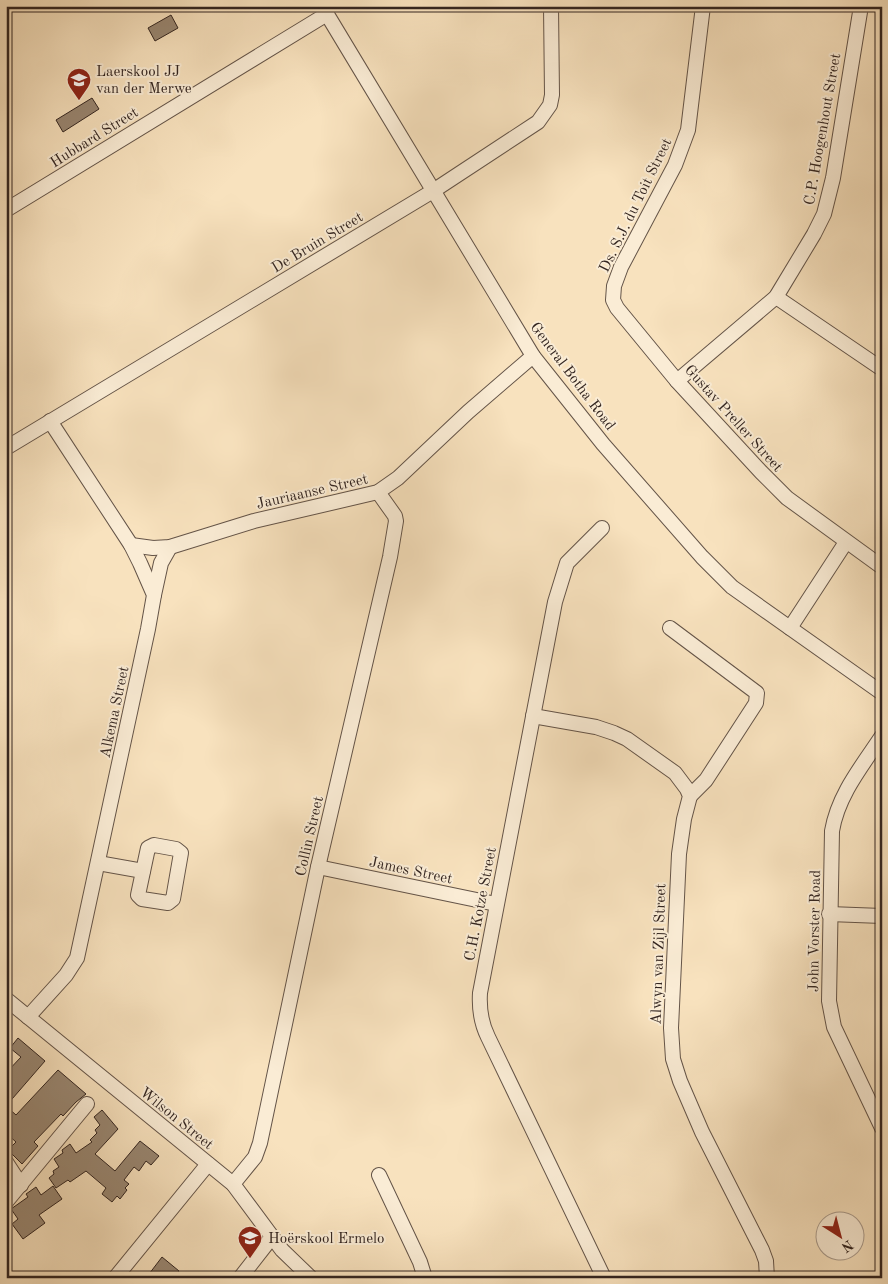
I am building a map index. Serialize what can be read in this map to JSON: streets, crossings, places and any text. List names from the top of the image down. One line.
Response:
{"streets":{"street":["C.P. Hoogenhout Street","Hubbard Street","Ds. S.J. du Toit Street","De Bruin Street","General Botha Road","Gustav Preller Street","Jauriaanse Street","Alkema Street","Collin Street","James Street","C.H. Kotze Street","John Vorster Road","Alwyn van Zijl Street","Wilson Street"]},"crossings":[["C.P. Hoogenhout Street","Gustav Preller Street"],["Hubbard Street","General Botha Road"],["Ds. S.J. du Toit Street","Gustav Preller Street"],["De Bruin Street","General Botha Road"],["General Botha Road","Jauriaanse Street"],["Jauriaanse Street","Collin Street"],["Alkema Street","Wilson Street"],["Collin Street","James Street"],["Collin Street","Wilson Street"],["James Street","C.H. Kotze Street"]],"places":{"school or university":["Laerskool JJ van der Merwe","Hoërskool Ermelo"]},"north":"bottom right"}
